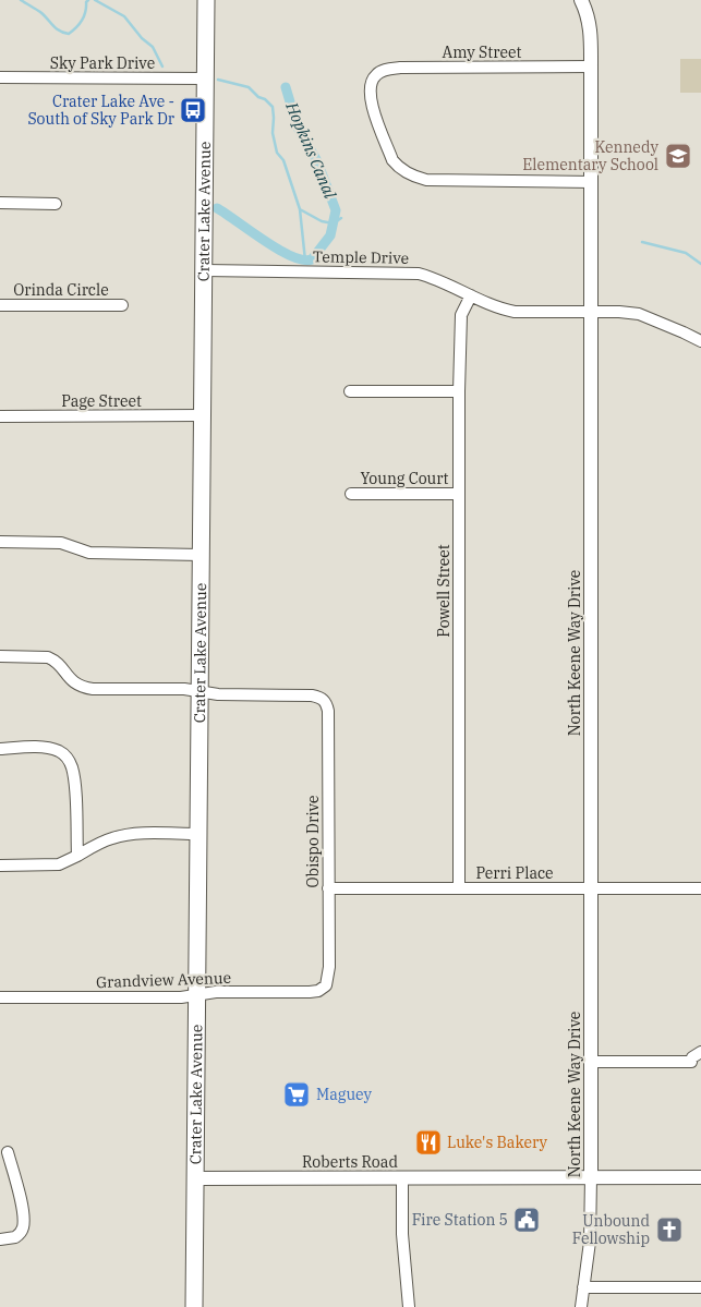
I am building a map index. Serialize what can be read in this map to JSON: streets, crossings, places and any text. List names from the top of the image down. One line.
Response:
{"streets":{"main road":["Crater Lake Avenue"],"street":["Amy Street","Sky Park Drive","Temple Drive","Orinda Circle","Page Street","Young Court","Powell Street","North Keene Way Drive","Obispo Drive","Perri Place","Grandview Avenue","Roberts Road"]},"crossings":[["Amy Street","North Keene Way Drive"],["Sky Park Drive","Crater Lake Avenue"],["Crater Lake Avenue","Temple Drive"],["Crater Lake Avenue","Page Street"],["Crater Lake Avenue","Obispo Drive"],["Crater Lake Avenue","Grandview Avenue"],["Crater Lake Avenue","Roberts Road"],["Temple Drive","Powell Street"],["Temple Drive","North Keene Way Drive"],["Young Court","Powell Street"],["Powell Street","Perri Place"],["North Keene Way Drive","Perri Place"],["North Keene Way Drive","Roberts Road"],["Obispo Drive","Perri Place"],["Obispo Drive","Grandview Avenue"]],"water":["Hopkins Canal"],"places":{"bus stop":["Crater Lake Ave - South of Sky Park Dr"],"school or university":["Kennedy Elementary School"],"supermarket":["Maguey"],"restaurant":["Luke's Bakery"],"public building":["Fire Station 5"],"church":["Unbound Fellowship"]}}
